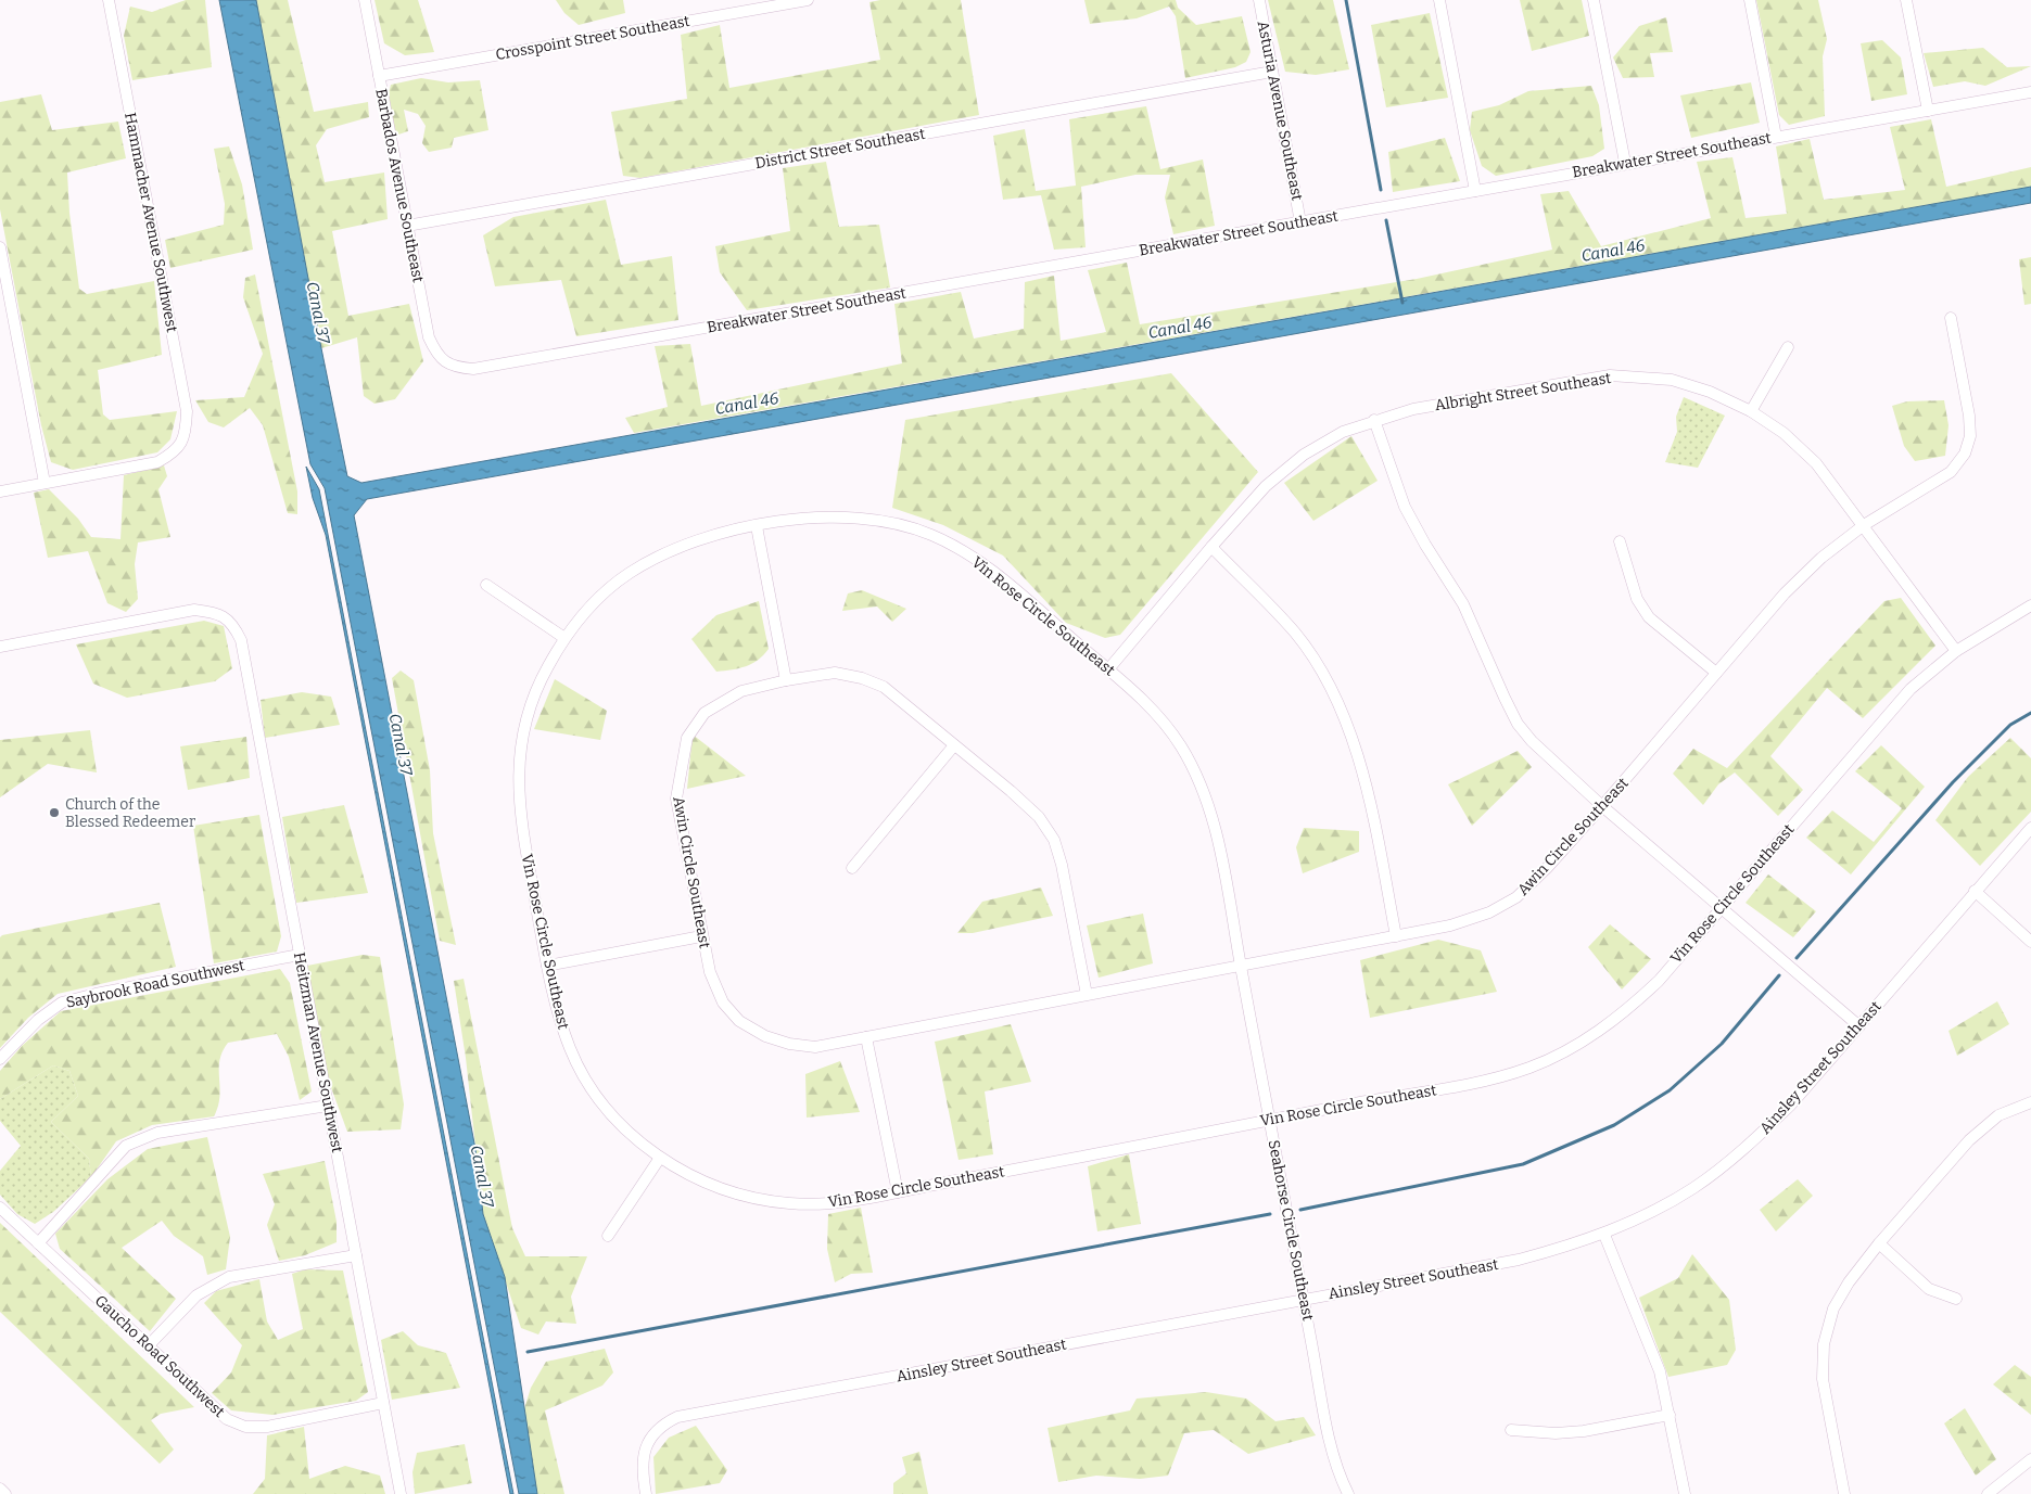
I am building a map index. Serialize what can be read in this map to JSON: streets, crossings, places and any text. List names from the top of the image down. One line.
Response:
{"streets":{"street":["Crosspoint Street Southeast","Asturia Avenue Southeast","District Street Southeast","Breakwater Street Southeast","Barbados Avenue Southeast","Hammacher Avenue Southwest","Albright Street Southeast","Vin Rose Circle Southeast","Awin Circle Southeast","Saybrook Road Southwest","Heitzman Avenue Southwest","Ainsley Street Southeast","Seahorse Circle Southeast","Gaucho Road Southwest"]},"crossings":[["Crosspoint Street Southeast","Barbados Avenue Southeast"],["Asturia Avenue Southeast","District Street Southeast"],["Asturia Avenue Southeast","Breakwater Street Southeast"],["District Street Southeast","Barbados Avenue Southeast"],["Breakwater Street Southeast","Barbados Avenue Southeast"],["Albright Street Southeast","Vin Rose Circle Southeast"],["Albright Street Southeast","Awin Circle Southeast"],["Vin Rose Circle Southeast","Awin Circle Southeast"],["Vin Rose Circle Southeast","Seahorse Circle Southeast"],["Awin Circle Southeast","Seahorse Circle Southeast"],["Saybrook Road Southwest","Heitzman Avenue Southwest"],["Heitzman Avenue Southwest","Gaucho Road Southwest"],["Ainsley Street Southeast","Seahorse Circle Southeast"]],"water":["Canal 46","Canal 37"],"places":["Church of the Blessed Redeemer"]}
